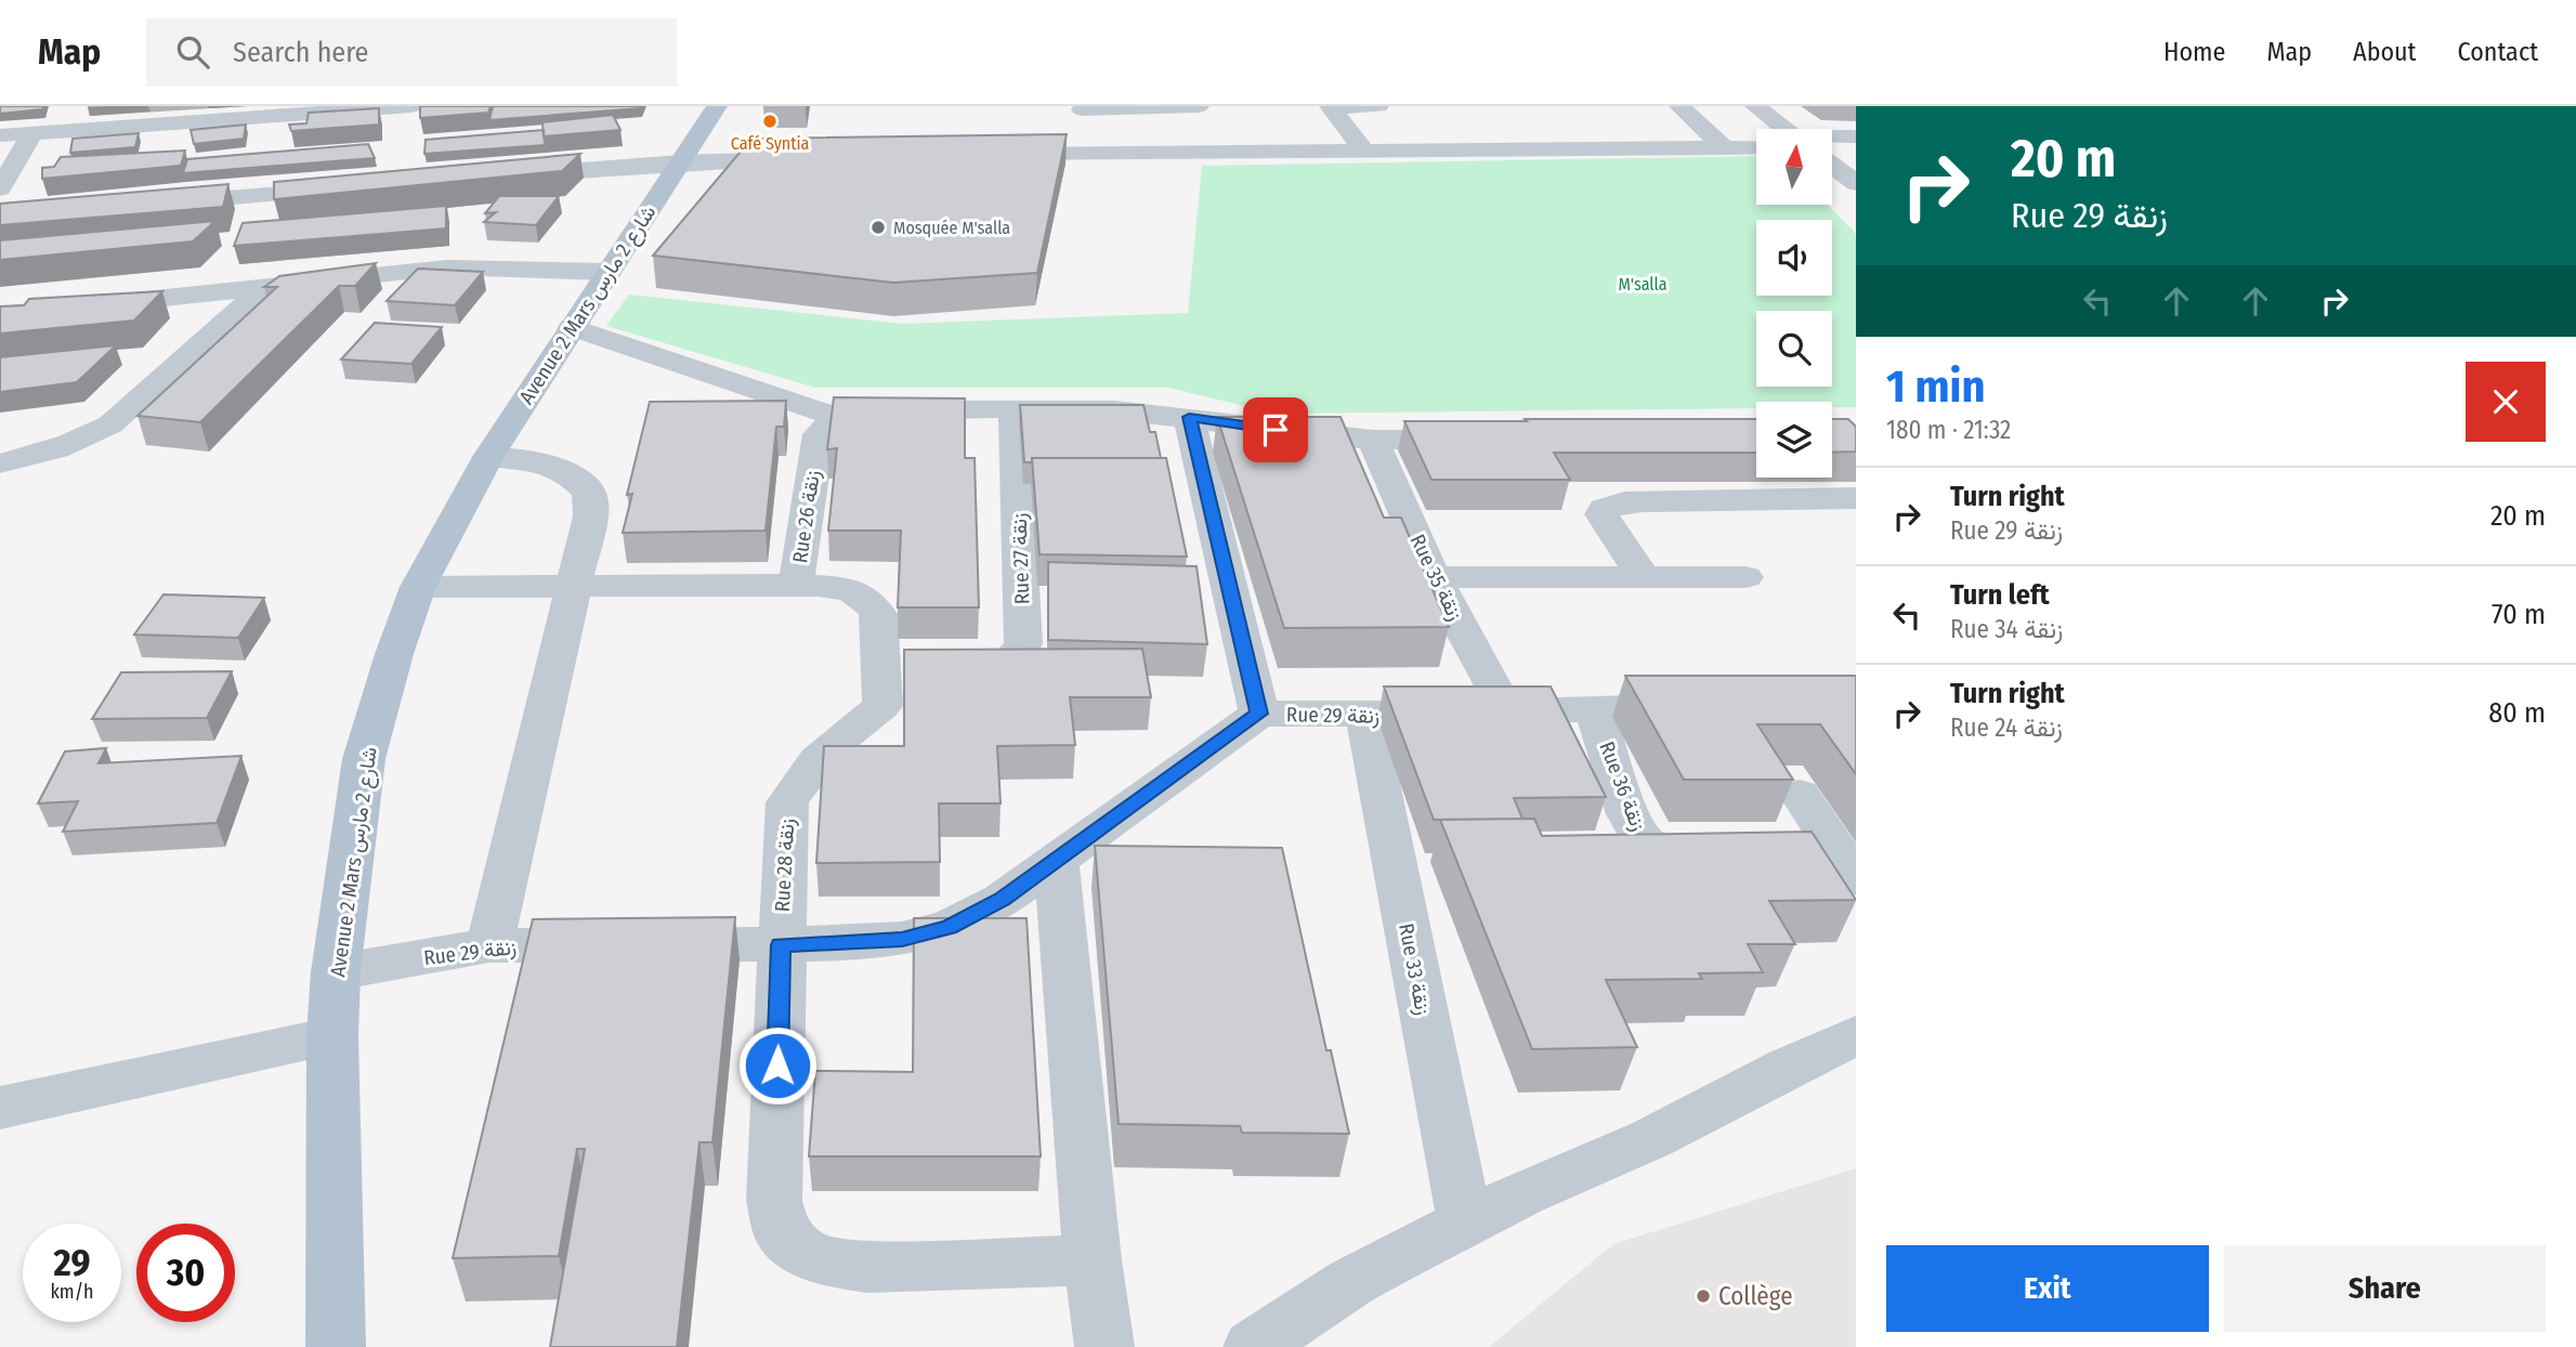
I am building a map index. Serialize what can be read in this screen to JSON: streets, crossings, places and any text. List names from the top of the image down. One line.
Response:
{"streets":{"main road":["Avenue 2 Mars شارع 2 مارس"],"street":["Rue 26 زنقة","Rue 27 زنقة","Rue 35 زنقة","Rue 29 زنقة","Rue 36 زنقة","Rue 28 زنقة","Rue 33 زنقة"]},"crossings":[["Avenue 2 Mars شارع 2 مارس","Rue 29 زنقة"],["Rue 27 زنقة","Rue 28 زنقة"],["Rue 35 زنقة","Rue 29 زنقة"],["Rue 29 زنقة","Rue 36 زنقة"],["Rue 29 زنقة","Rue 28 زنقة"],["Rue 29 زنقة","Rue 33 زنقة"]],"parks":["M'salla"],"places":["Café Syntia","Mosquée M'salla","Collège"],"north":"top","page":{"header":"Map","search":"Search here","nav":["Home","Map","About","Contact"],"turn":["20 m","Rue 29 زنقة"],"heading":["1 min","180 m · 21:32"],"list":[{"name":"Turn right","note":"Rue 29 زنقة","value":"20 m"},{"name":"Turn left","note":"Rue 34 زنقة","value":"70 m"},{"name":"Turn right","note":"Rue 24 زنقة","value":"80 m"}],"speed":"29 km/h","limit":"30","buttons":["Exit","Share"]}}
